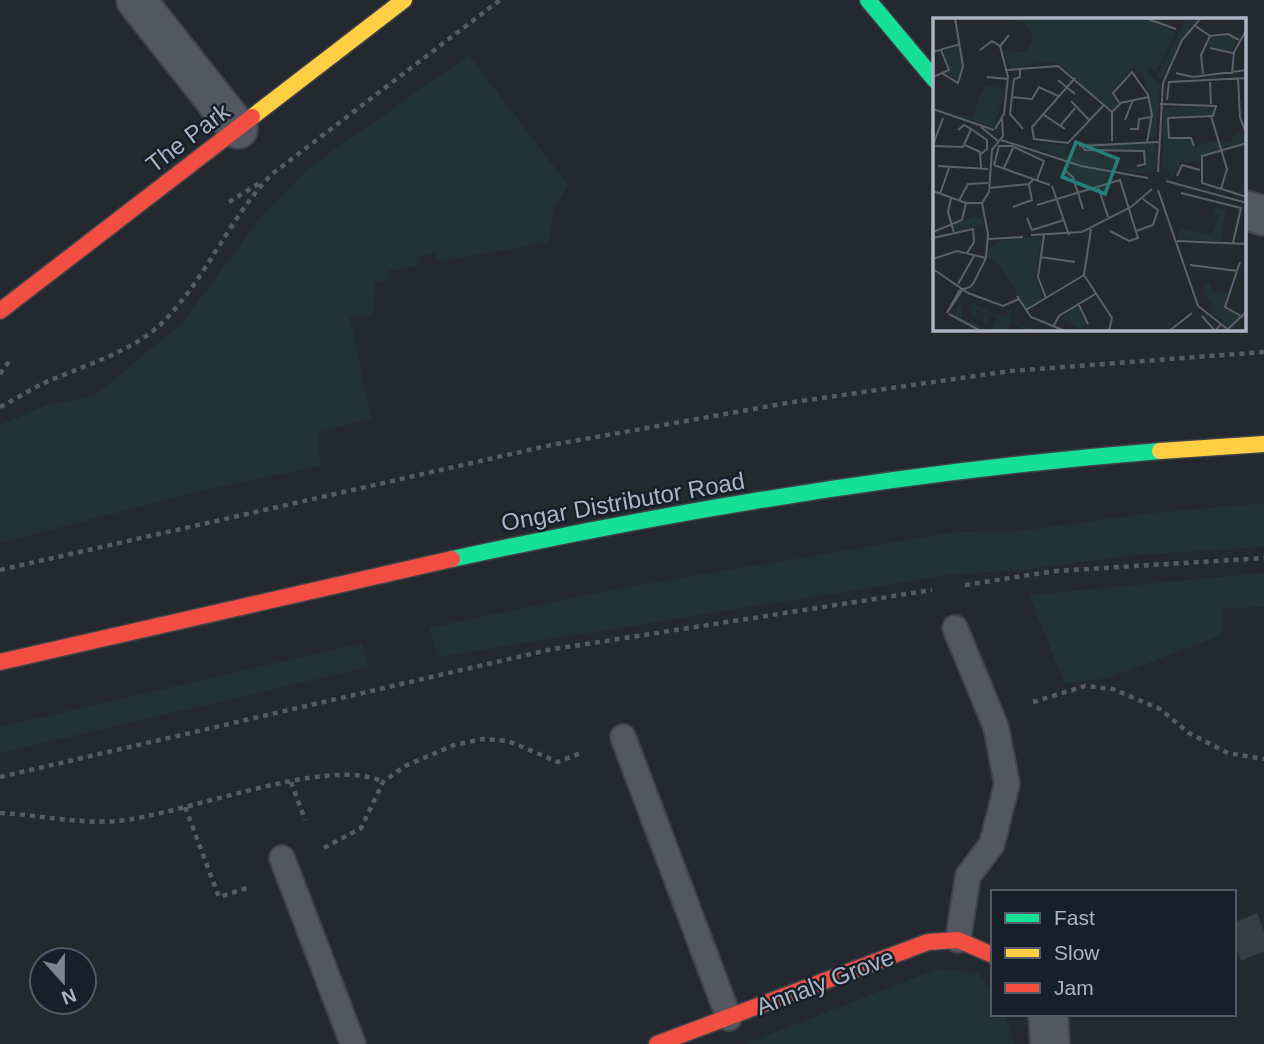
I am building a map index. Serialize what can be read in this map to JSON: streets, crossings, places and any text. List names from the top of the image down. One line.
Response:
{"streets":{"street":["The Park","Ongar Distributor Road","Annaly Grove"]},"legend":["Fast","Slow","Jam"],"north":"bottom"}
